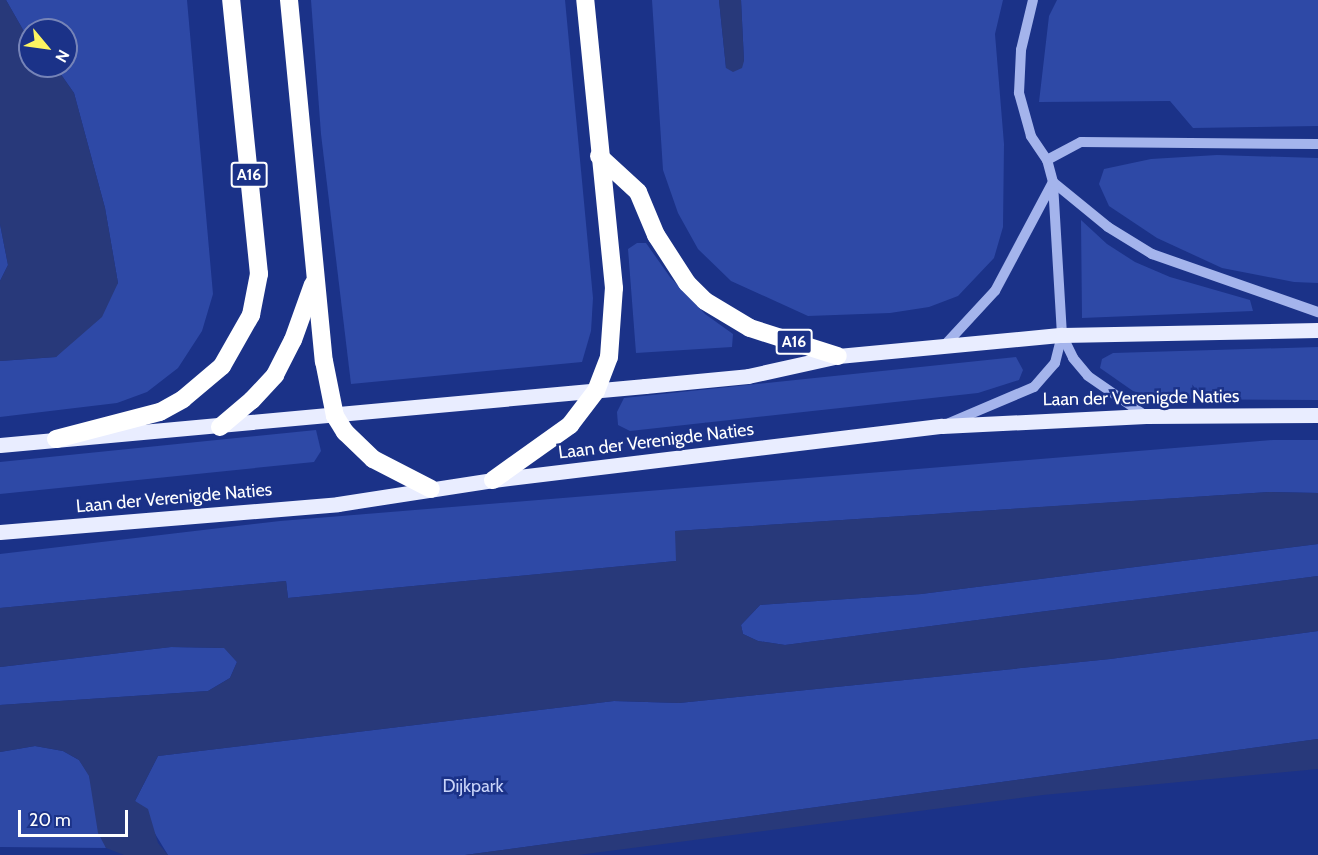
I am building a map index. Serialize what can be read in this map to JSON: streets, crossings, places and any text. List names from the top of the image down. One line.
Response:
{"streets":{"highway":["A16"],"main road":["Laan der Verenigde Naties"]},"parks":["Dijkpark"],"scale_bar":"20 m","north":"bottom right"}
